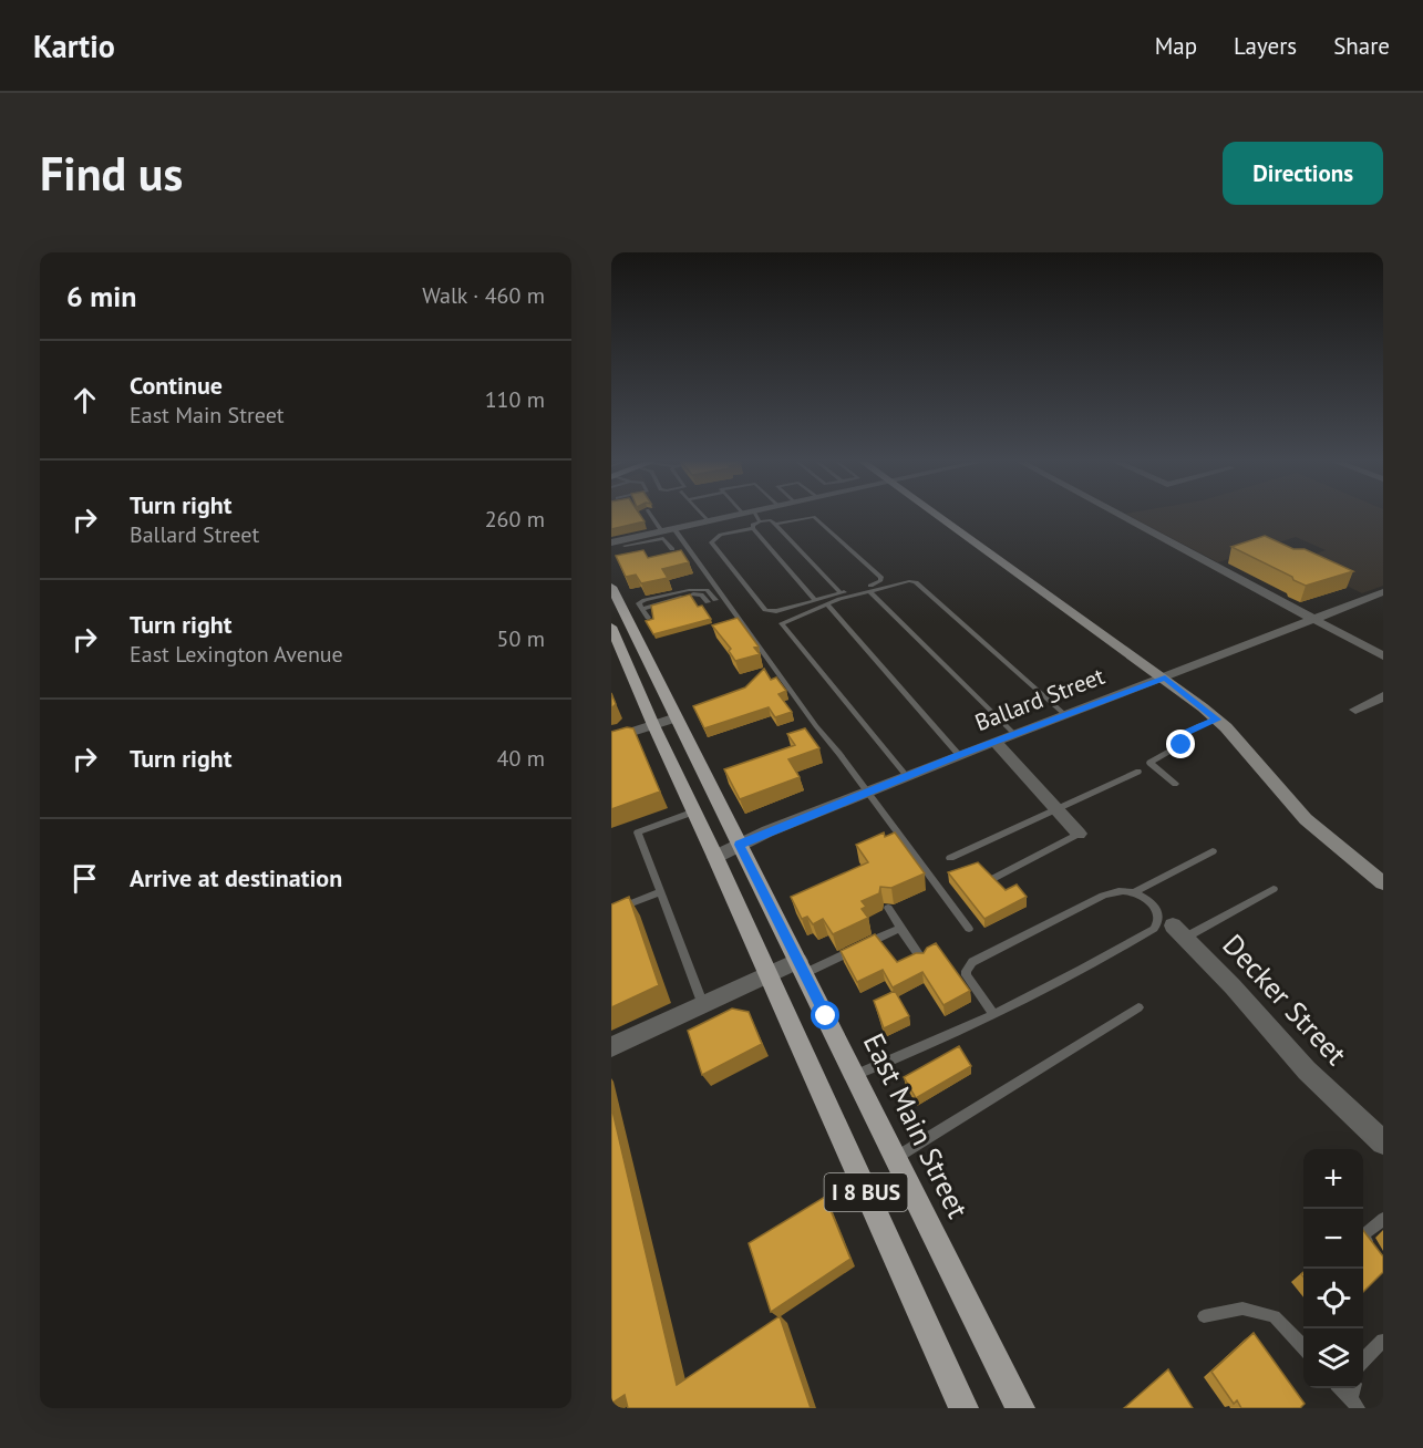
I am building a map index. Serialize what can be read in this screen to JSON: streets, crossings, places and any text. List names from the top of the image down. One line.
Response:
{"streets":{"main road":["East Main Street","I 8 BUS"],"street":["Ballard Street","Decker Street"]},"crossings":[["Ballard Street","East Main Street"],["Ballard Street","I 8 BUS"]],"page":{"header":"Kartio","nav":["Map","Layers","Share"],"buttons":"Directions","title":"Find us","heading":["6 min","Walk · 460 m"],"list":[["Continue","East Main Street","110 m"],["Turn right","Ballard Street","260 m"],["Turn right","East Lexington Avenue","50 m"],["Turn right","40 m"],"Arrive at destination"],"map_buttons":["+","−"]}}
